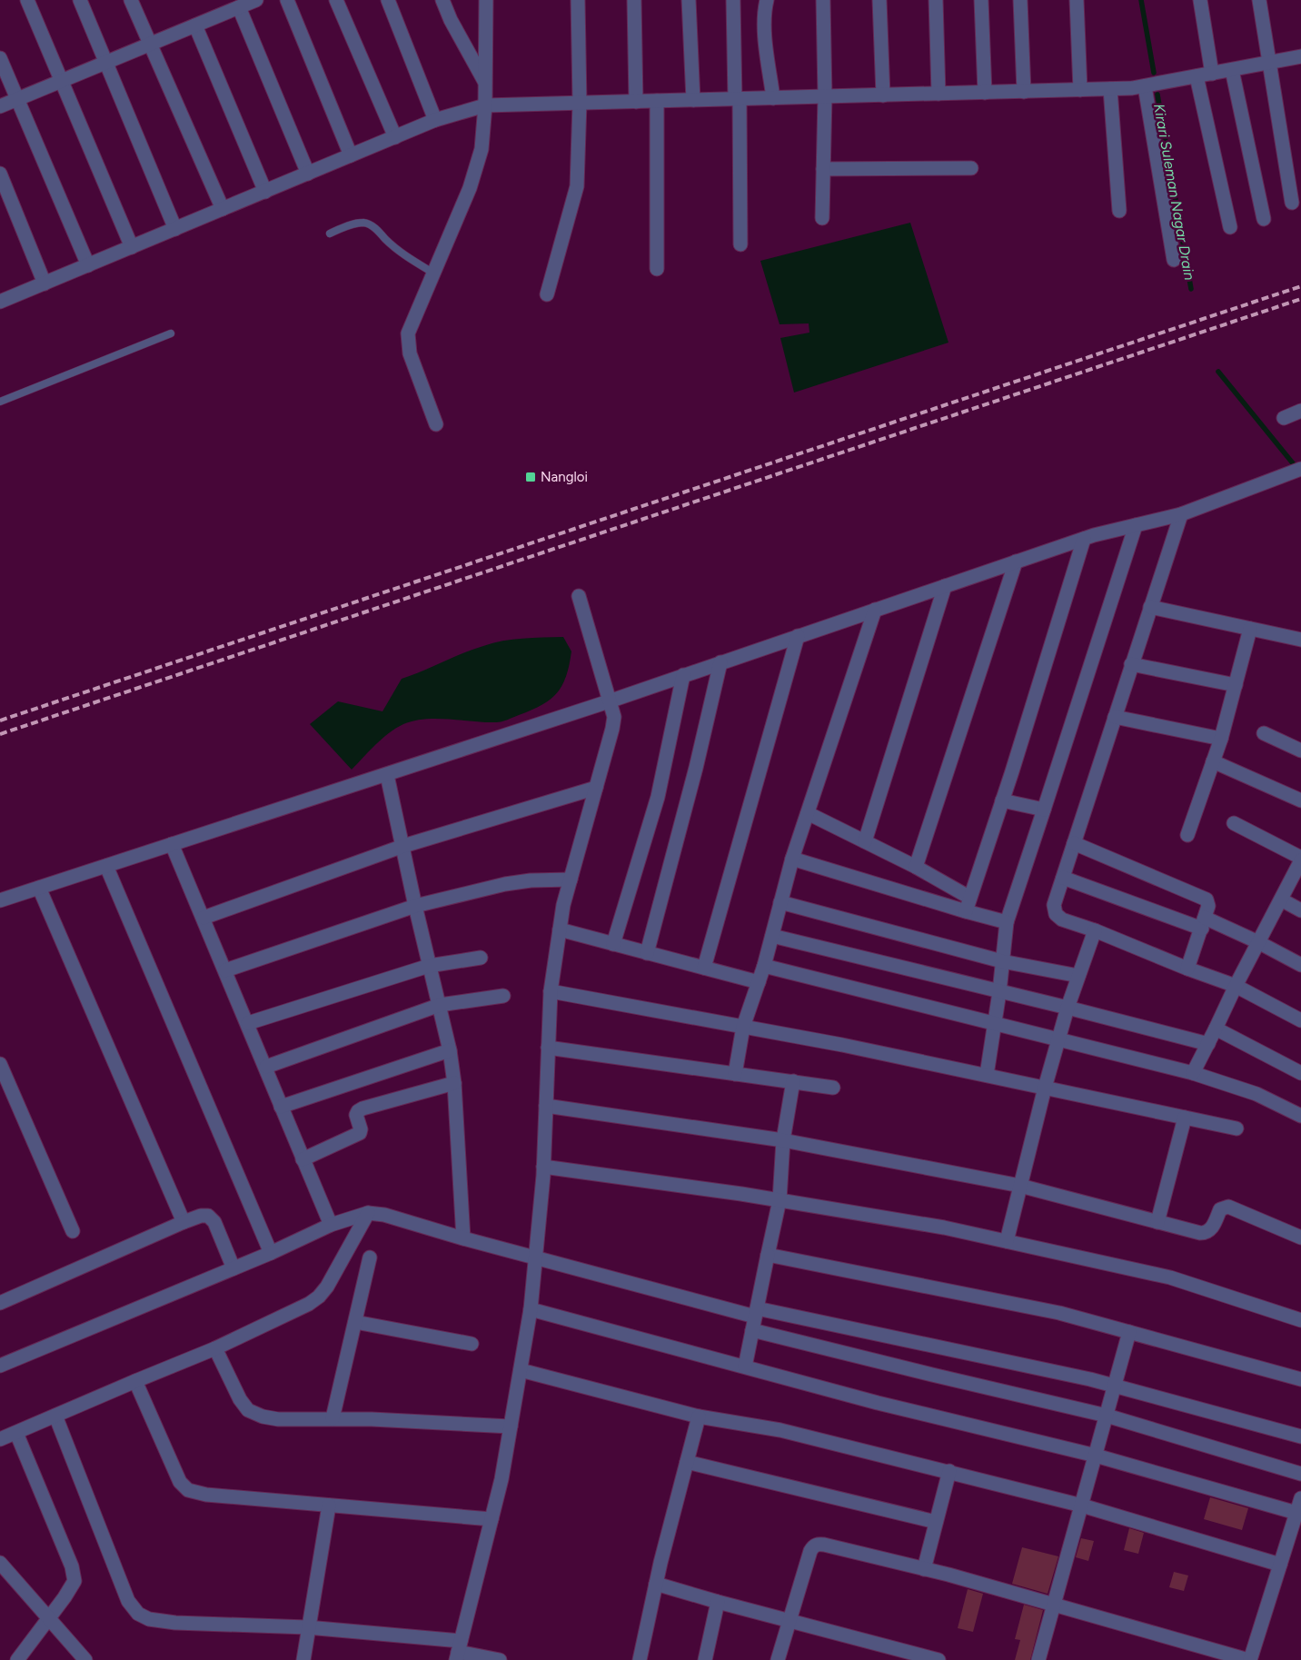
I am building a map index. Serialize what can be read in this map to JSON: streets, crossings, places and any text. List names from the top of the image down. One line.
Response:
{"water":["Kirari Suleman Nagar Drain"],"places":{"transit":["Nangloi"]}}
